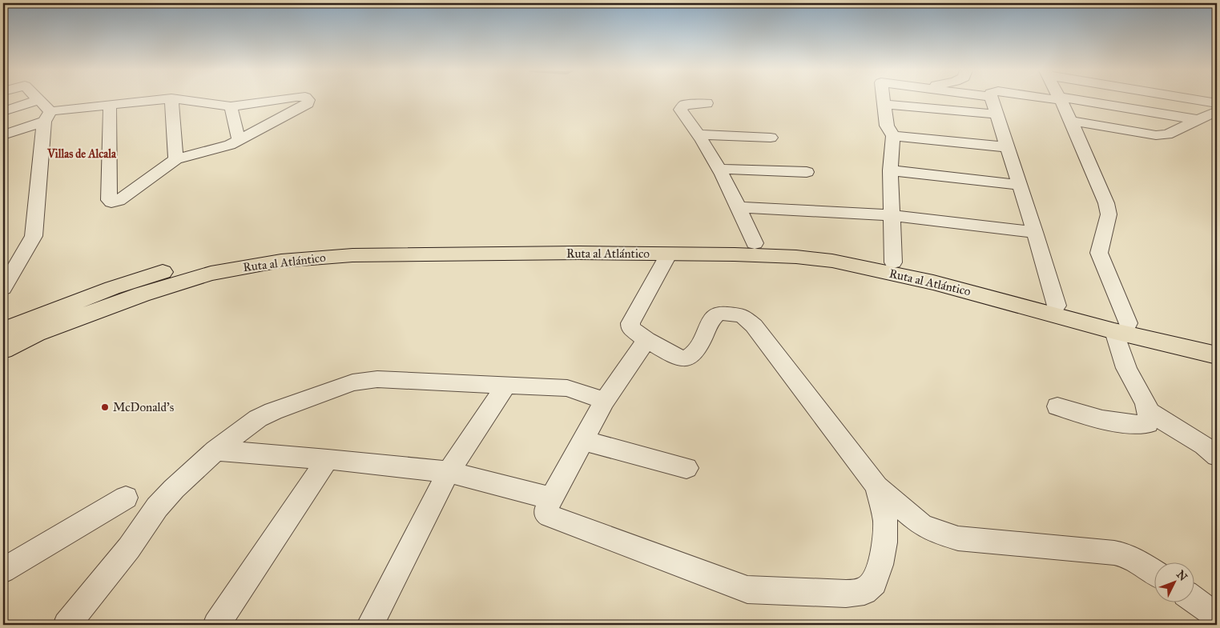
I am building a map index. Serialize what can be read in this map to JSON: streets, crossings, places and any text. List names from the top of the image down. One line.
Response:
{"streets":{"highway":["Ruta al Atlántico"]},"districts":["Villas de Alcala"],"places":["McDonald's"],"north":"top right"}
